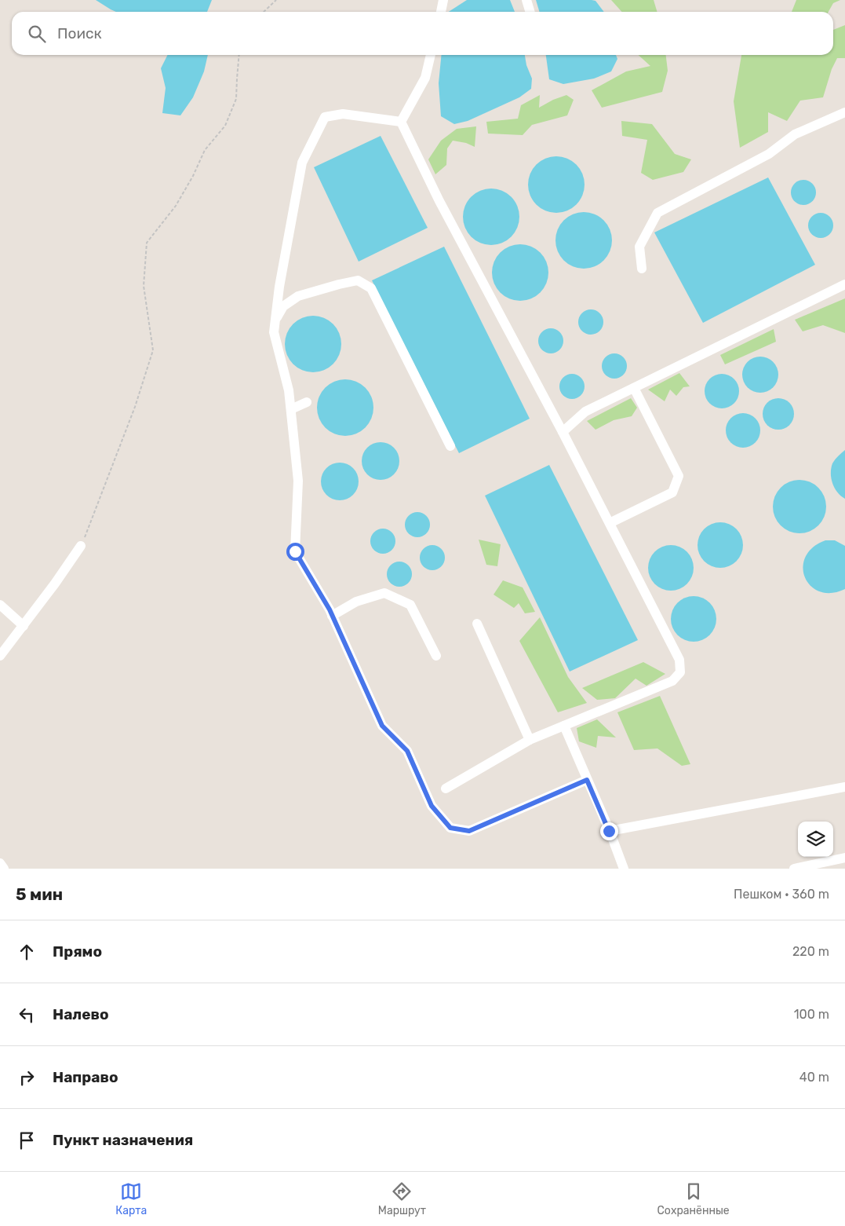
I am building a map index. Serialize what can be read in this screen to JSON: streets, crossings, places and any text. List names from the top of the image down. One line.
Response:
{"page":{"search":"Поиск","heading":["5 мин","Пешком · 360 m"],"list":[["Прямо","220 m"],["Налево","100 m"],["Направо","40 m"],"Пункт назначения"],"nav":["Карта","Маршрут","Сохранённые"]}}
